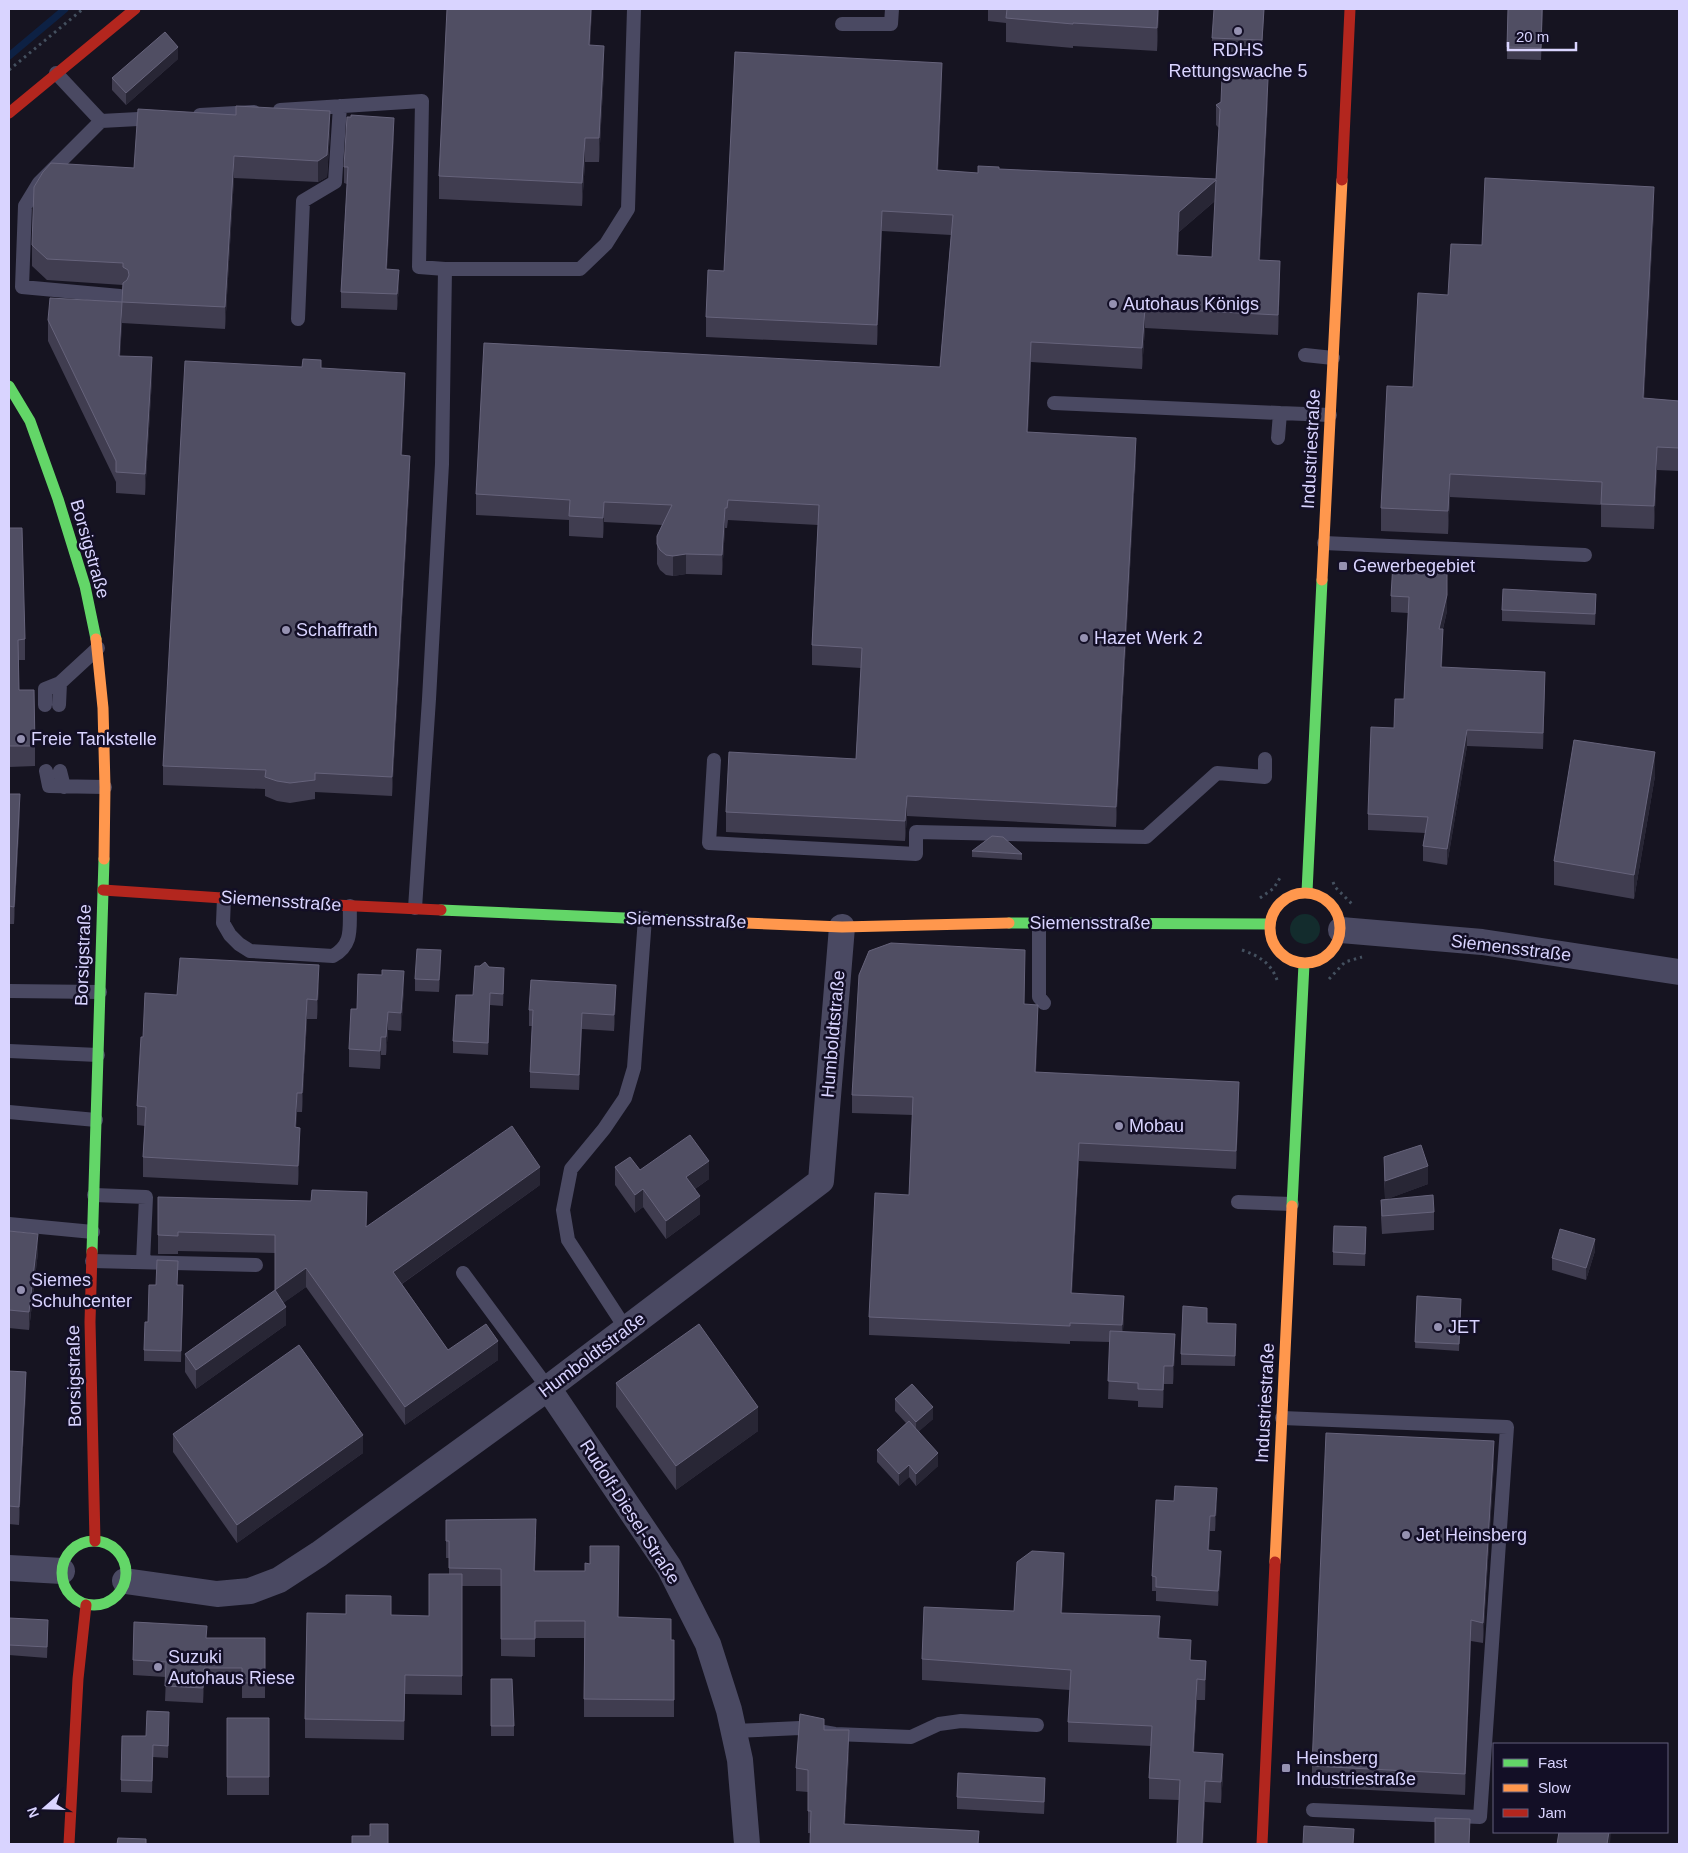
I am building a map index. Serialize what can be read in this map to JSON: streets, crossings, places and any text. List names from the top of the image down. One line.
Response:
{"streets":{"street":["Industriestraße","Borsigstraße","Siemensstraße","Humboldtstraße","Rudolf-Diesel-Straße"]},"crossings":[["Industriestraße","Siemensstraße"],["Borsigstraße","Siemensstraße"],["Borsigstraße","Humboldtstraße"],["Siemensstraße","Humboldtstraße"],["Humboldtstraße","Rudolf-Diesel-Straße"]],"places":{"other":["RDHS Rettungswache 5","Autohaus Königs","Schaffrath","Hazet Werk 2","Freie Tankstelle","Mobau","Siemes Schuhcenter","JET","Jet Heinsberg","Suzuki Autohaus Riese"],"transit":["Gewerbegebiet","Heinsberg Industriestraße"]},"legend":["Fast","Slow","Jam"],"scale_bar":"20 m","north":"left"}
